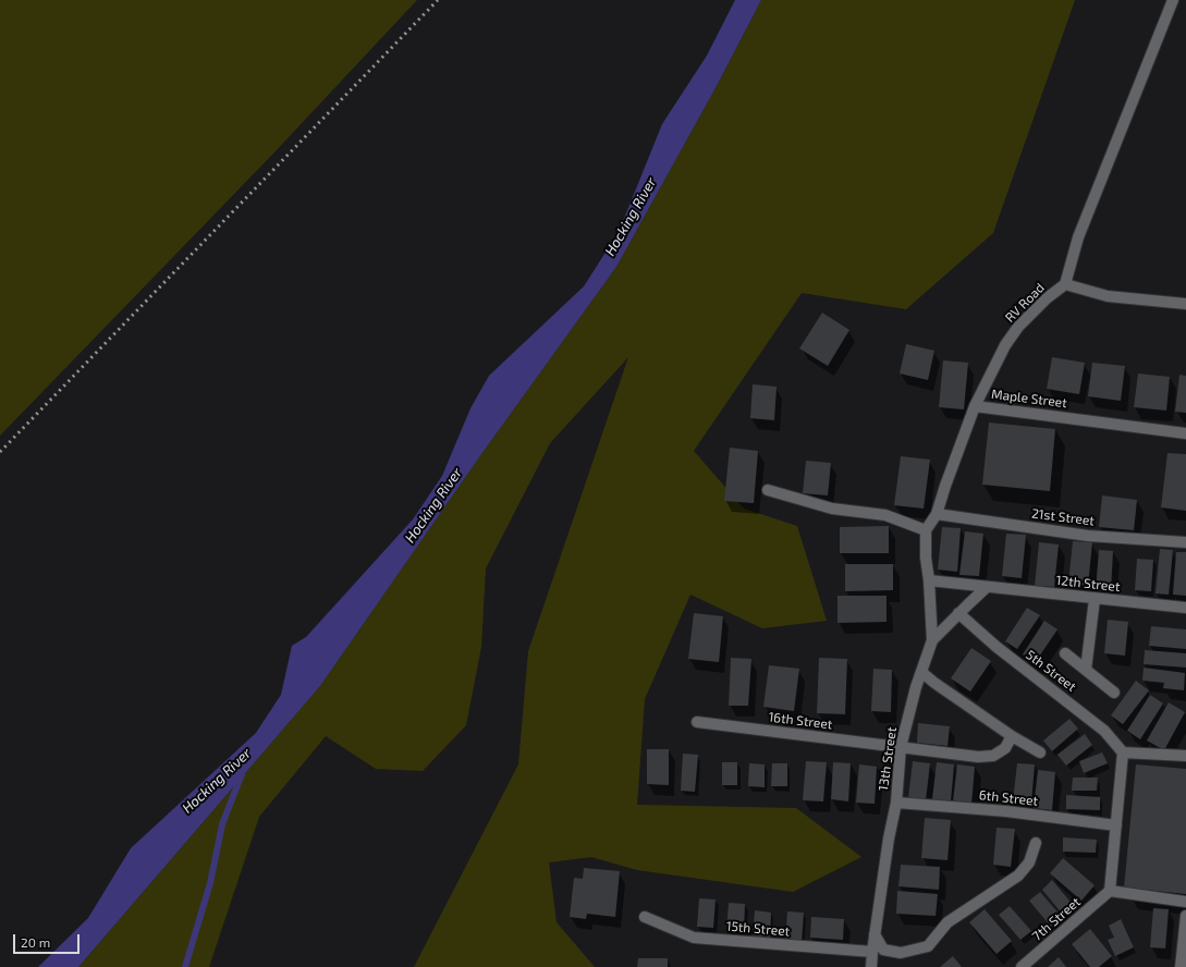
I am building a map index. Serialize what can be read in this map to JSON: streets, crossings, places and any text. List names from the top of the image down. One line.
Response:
{"streets":{"lane":["RV Road","Maple Street","21st Street","12th Street","5th Street","16th Street","13th Street","6th Street","7th Street","15th Street"]},"crossings":[["RV Road","Maple Street"],["Maple Street","21st Street"],["Maple Street","13th Street"],["12th Street","13th Street"],["16th Street","13th Street"],["13th Street","6th Street"],["13th Street","15th Street"]],"water":["Hocking River"],"scale_bar":"20 m"}
